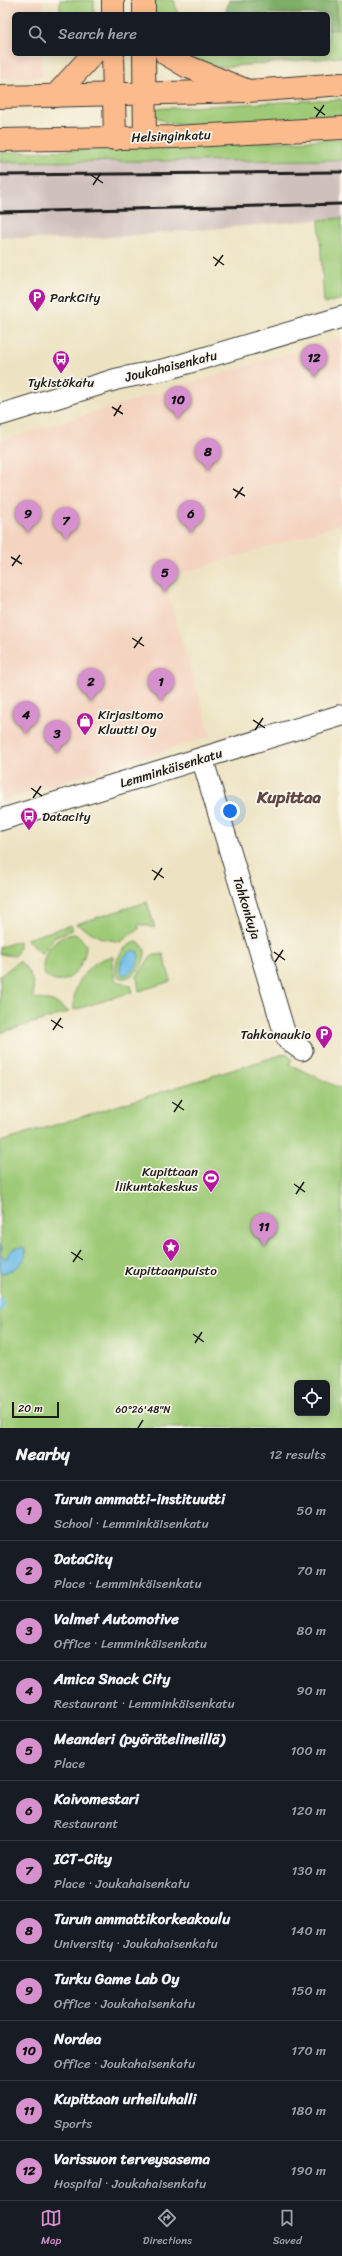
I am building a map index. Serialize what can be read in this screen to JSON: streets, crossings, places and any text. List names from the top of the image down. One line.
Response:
{"streets":{"main road":["Helsinginkatu"],"street":["Joukahaisenkatu","Lemminkäisenkatu","Tahkonkuja"]},"crossings":[["Lemminkäisenkatu","Tahkonkuja"]],"districts":["Kupittaa"],"places":{"parking":["ParkCity","Tahkonaukio"],"bus stop":["Tykistökatu","Datacity"],"shop":["Kirjasitomo Kluutti Oy"],"sports":["Kupittaan liikuntakeskus"],"place":["Kupittaanpuisto"]},"scale_bar":"20 m","page":{"search":"Search here","pins":["12","10","8","6","9","7","5","1","2","4","3","11"],"scale":"20 m","heading":["Nearby","12 results"],"list":[{"mark":"1","name":"Turun ammatti-instituutti","note":"School · Lemminkäisenkatu","value":"50 m"},{"mark":"2","name":"DataCity","note":"Place · Lemminkäisenkatu","value":"70 m"},{"mark":"3","name":"Valmet Automotive","note":"Office · Lemminkäisenkatu","value":"80 m"},{"mark":"4","name":"Amica Snack City","note":"Restaurant · Lemminkäisenkatu","value":"90 m"},{"mark":"5","name":"Meanderi (pyörätelineillä)","note":"Place","value":"100 m"},{"mark":"6","name":"Kaivomestari","note":"Restaurant","value":"120 m"},{"mark":"7","name":"ICT-City","note":"Place · Joukahaisenkatu","value":"130 m"},{"mark":"8","name":"Turun ammattikorkeakoulu","note":"University · Joukahaisenkatu","value":"140 m"},{"mark":"9","name":"Turku Game Lab Oy","note":"Office · Joukahaisenkatu","value":"150 m"},{"mark":"10","name":"Nordea","note":"Office · Joukahaisenkatu","value":"170 m"},{"mark":"11","name":"Kupittaan urheiluhalli","note":"Sports","value":"180 m"},{"mark":"12","name":"Varissuon terveysasema","note":"Hospital · Joukahaisenkatu","value":"190 m"}],"nav":["Map","Directions","Saved"]},"coordinates":["60°26'48\"N"]}
